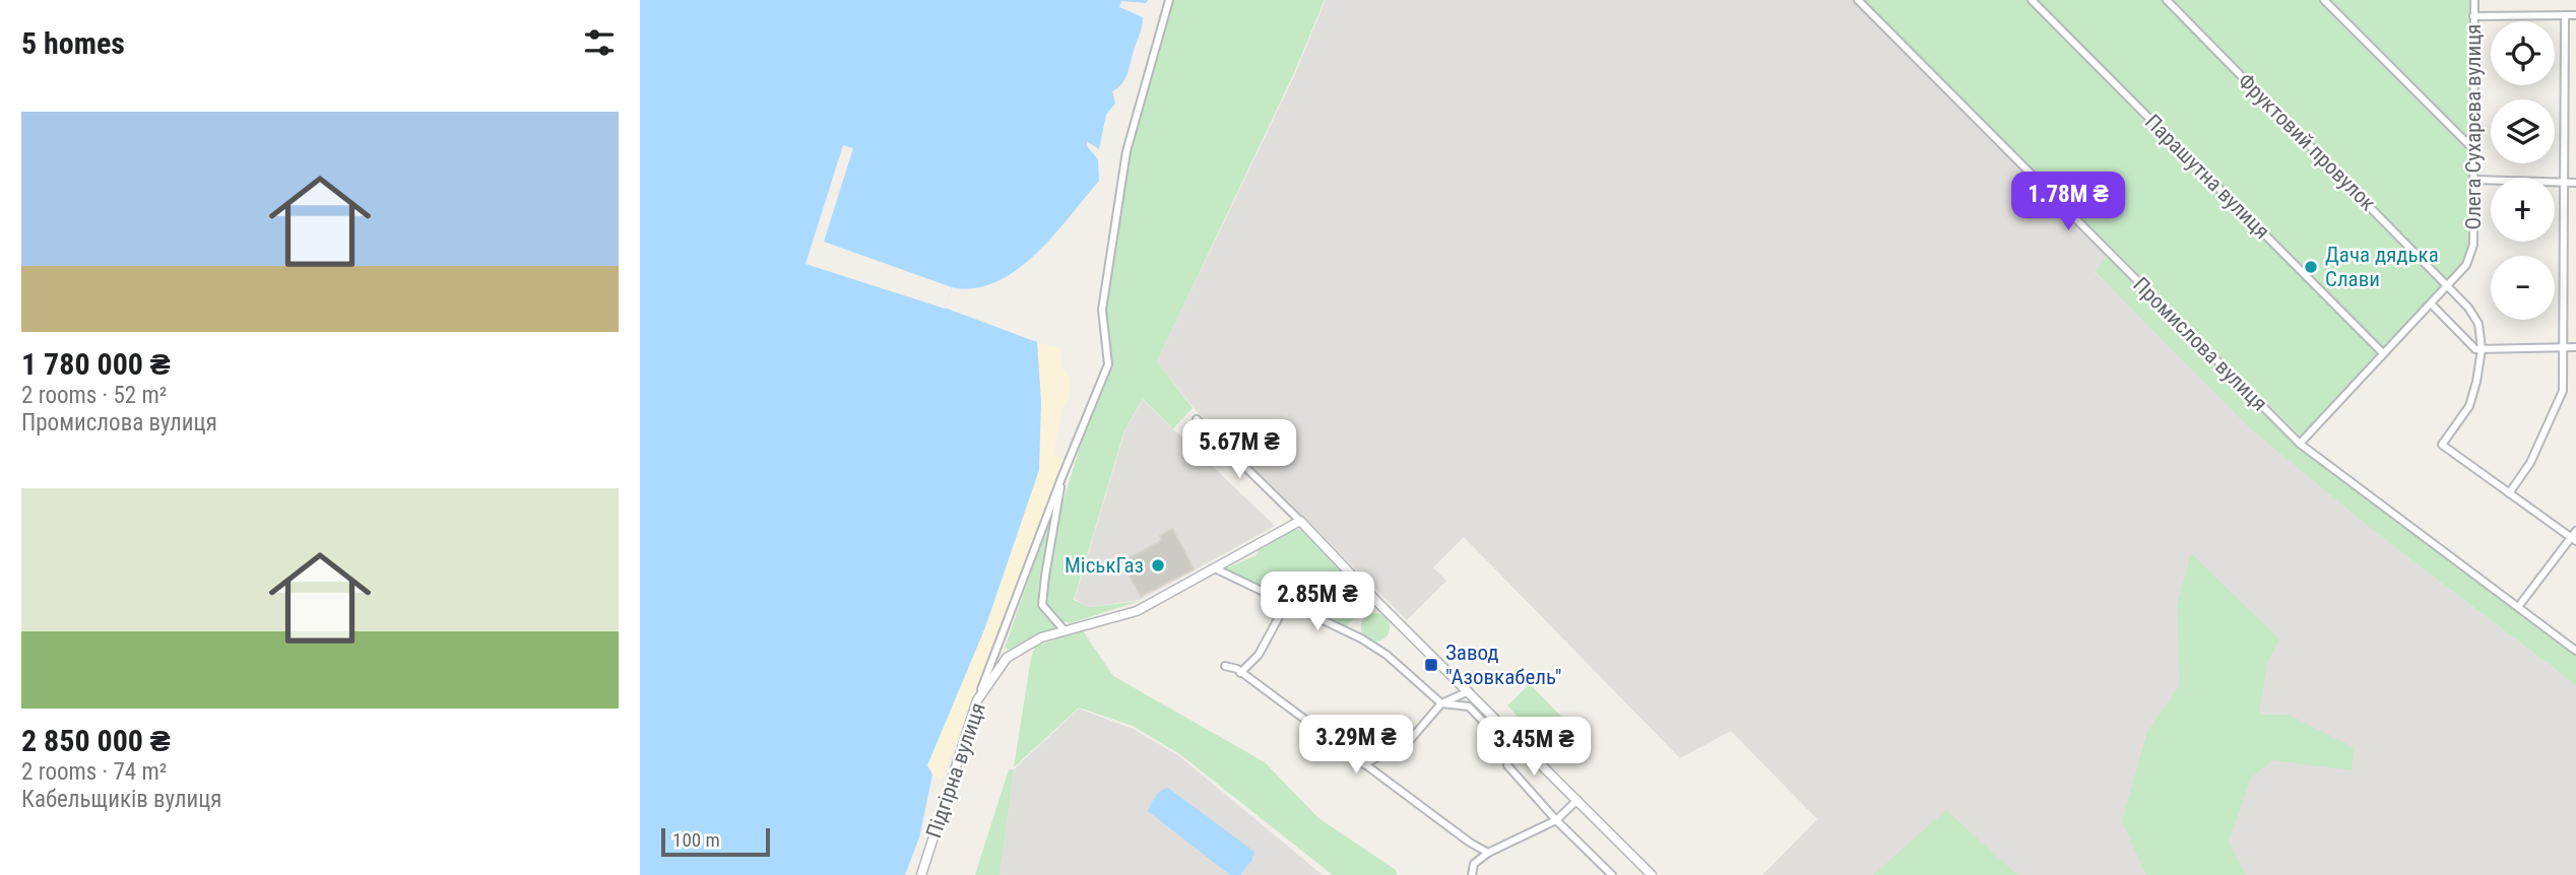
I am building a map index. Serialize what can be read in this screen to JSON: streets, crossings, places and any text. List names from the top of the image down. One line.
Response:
{"streets":{"street":["Олега Сухарєва вулиця","Фруктовий провулок","Парашутна вулиця","Промислова вулиця","Підгірна вулиця"]},"crossings":[["Олега Сухарєва вулиця","Фруктовий провулок"],["Олега Сухарєва вулиця","Парашутна вулиця"],["Олега Сухарєва вулиця","Промислова вулиця"]],"places":{"other":["Дача дядька Слави","МіськГаз"],"transit":["Завод \"Азовкабель\""]},"scale_bar":"100 m","page":{"heading":"5 homes","map_buttons":["+","−"],"list":[{"name":"1 780 000 ₴","note":"2 rooms · 52 m² · Промислова вулиця"},{"name":"2 850 000 ₴","note":"2 rooms · 74 m² · Кабельщиків вулиця"}],"price":["1.78M ₴","5.67M ₴","2.85M ₴","3.29M ₴","3.45M ₴"],"scale":"100 m"}}
